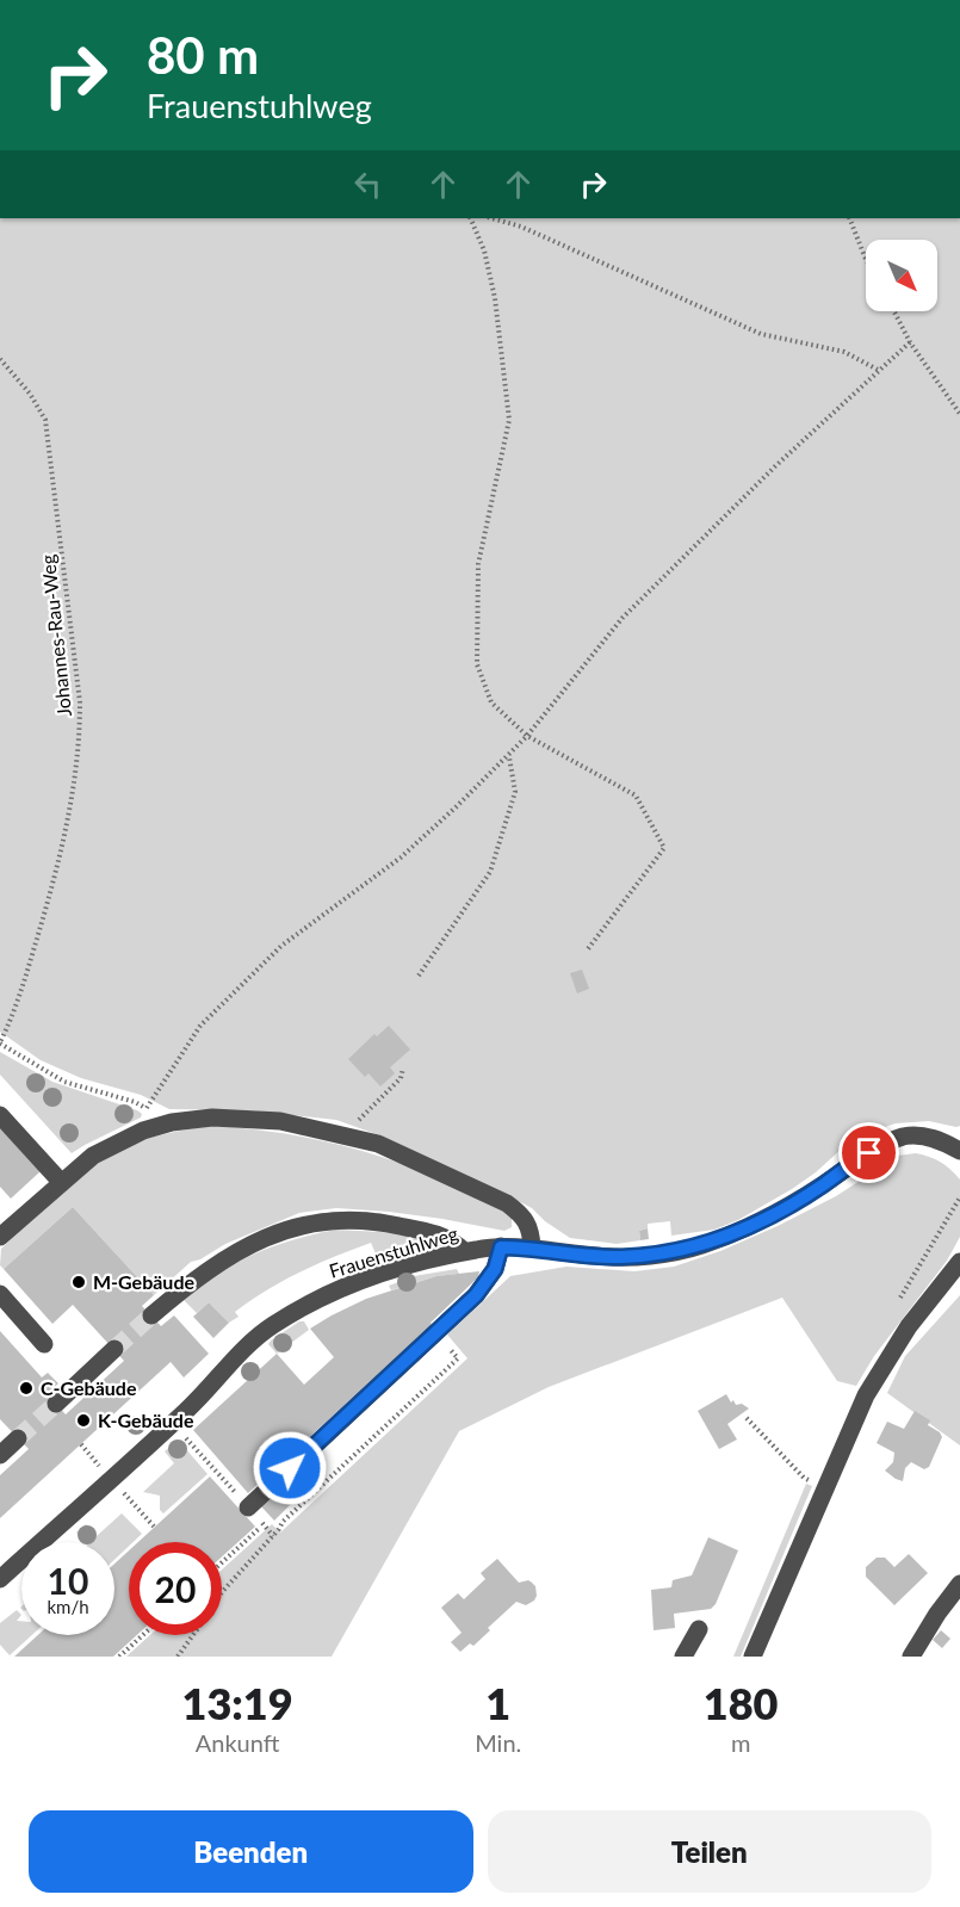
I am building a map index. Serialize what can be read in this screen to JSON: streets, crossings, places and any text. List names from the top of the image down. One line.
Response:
{"streets":{"street":["Frauenstuhlweg"],"path":["Johannes-Rau-Weg"]},"places":["M-Gebäude","C-Gebäude","K-Gebäude"],"north":"bottom right","page":{"turn":["80 m","Frauenstuhlweg"],"speed":"10 km/h","limit":"20","eta":["13:19","Ankunft","1","Min.","180","m"],"buttons":["Beenden","Teilen"]}}
